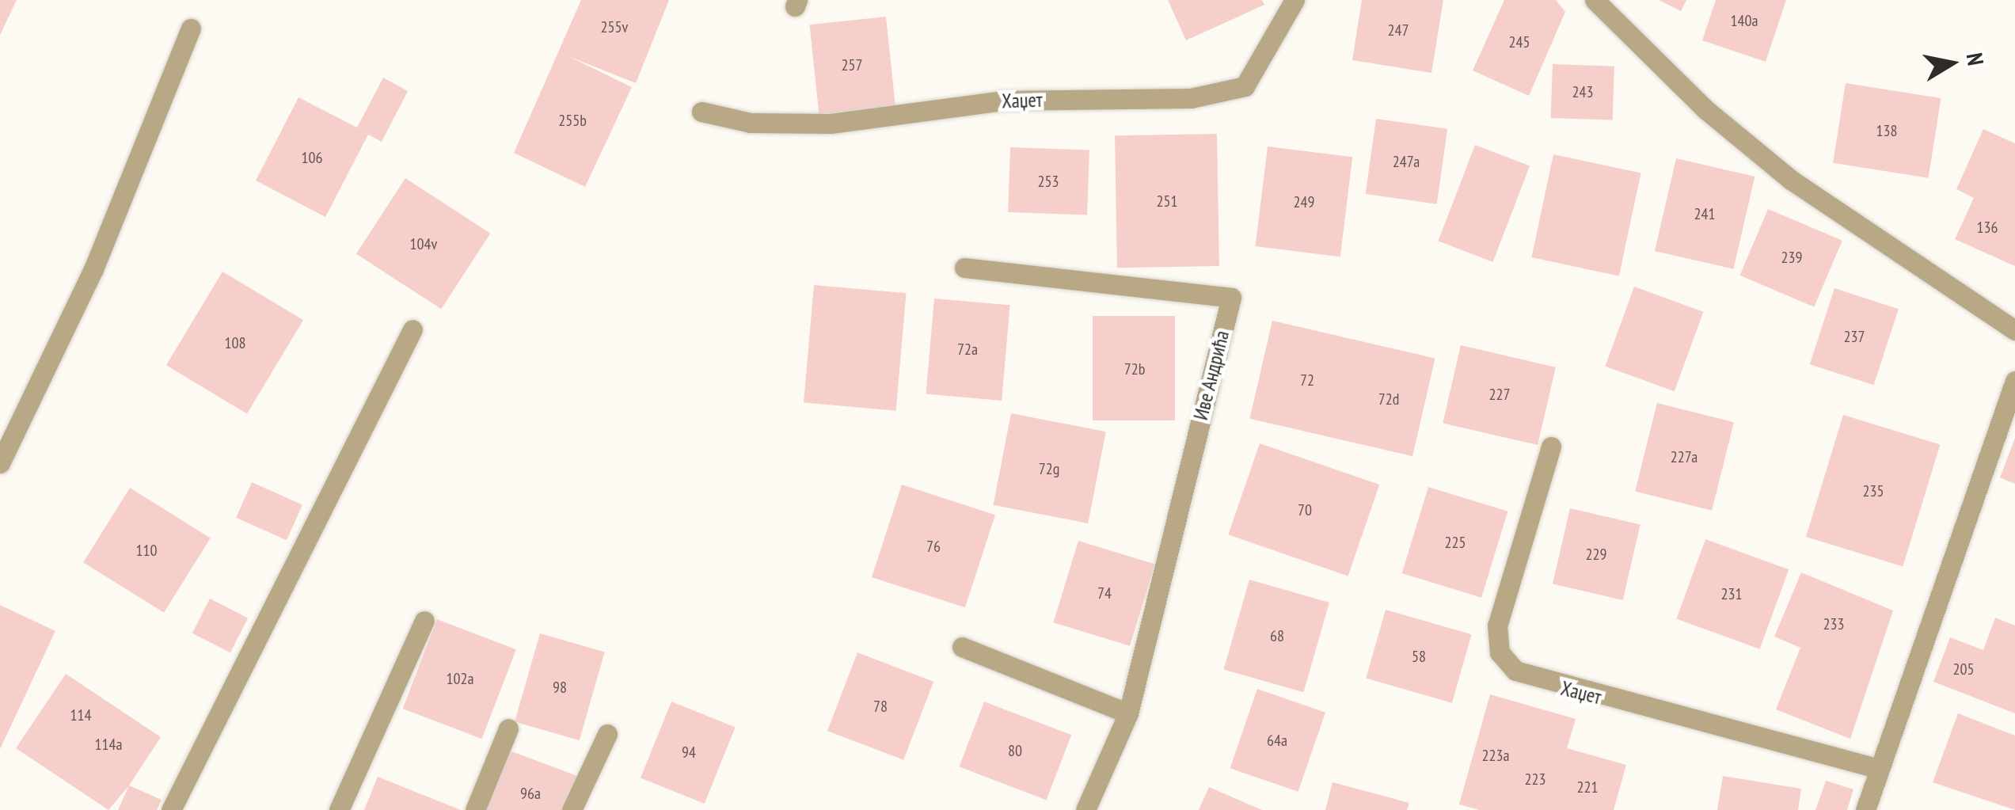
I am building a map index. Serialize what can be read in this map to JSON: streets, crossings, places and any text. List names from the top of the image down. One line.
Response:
{"streets":{"street":["Хаџет","Иве Андрића"]},"house_numbers":["140a","255v","247","245","257","243","255b","138","106","247a","253","251","249","241","136","104v","239","237","108","72a","72b","72","227","72d","227a","72g","235","70","225","76","110","229","74","231","233","68","58","205","102a","98","78","114","64a","114a","80","94","223a","223","221","96a"],"north":"right"}
